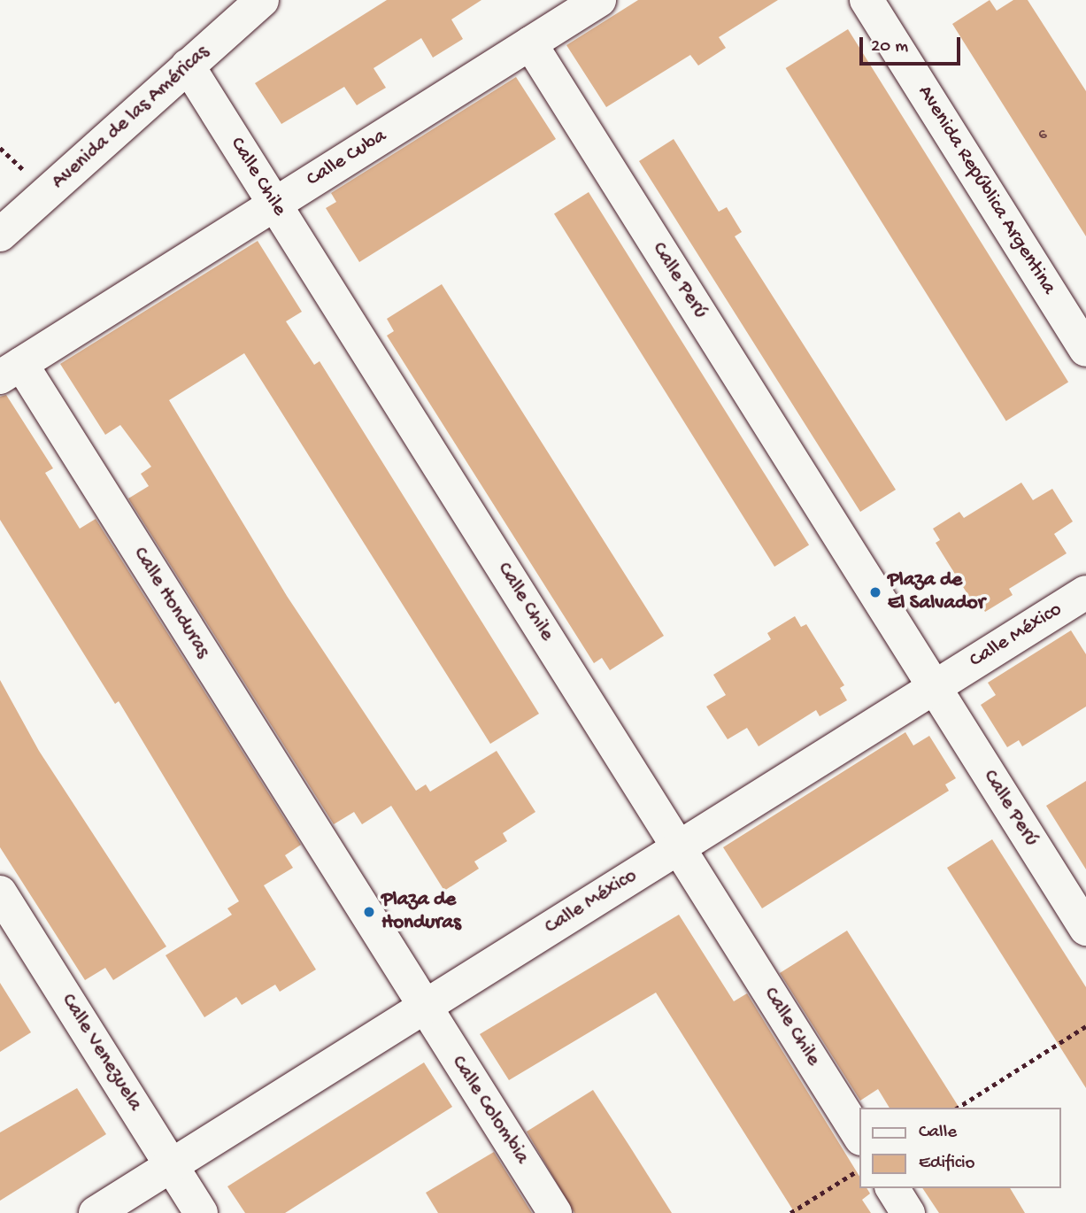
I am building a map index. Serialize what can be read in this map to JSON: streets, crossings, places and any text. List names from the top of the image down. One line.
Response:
{"streets":{"street":["Avenida de las Américas","Calle Cuba","Calle Chile","Avenida República Argentina","Calle Perú","Calle Honduras","Calle México","Calle Venezuela","Calle Colombia"]},"crossings":[["Avenida de las Américas","Calle Chile"],["Calle Cuba","Calle Chile"],["Calle Cuba","Calle Perú"],["Calle Cuba","Calle Honduras"],["Calle Chile","Calle México"],["Calle Perú","Calle México"],["Calle Honduras","Calle México"],["Calle Honduras","Calle Colombia"],["Calle México","Calle Venezuela"],["Calle México","Calle Colombia"]],"places":["Plaza de El Salvador","Plaza de Honduras"],"house_numbers":["6"],"legend":["Calle","Edificio"],"scale_bar":"20 m"}
